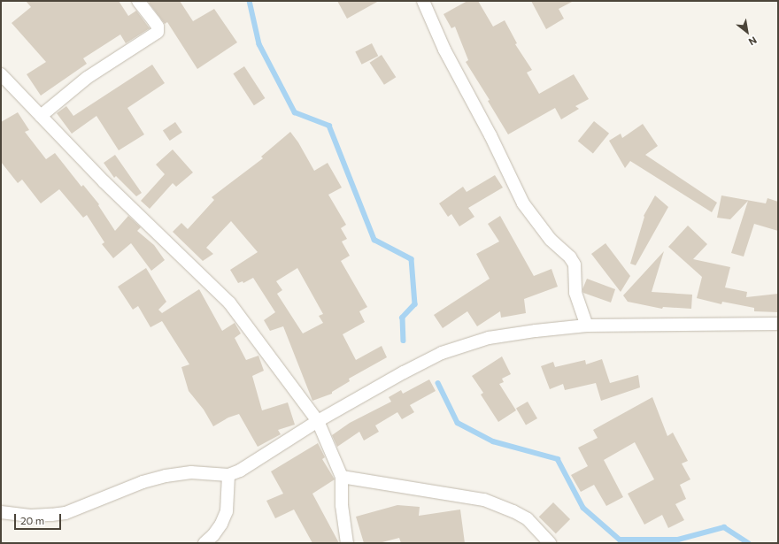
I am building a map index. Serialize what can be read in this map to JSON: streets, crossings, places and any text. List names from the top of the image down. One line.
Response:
{"scale_bar":"20 m","north":"bottom right"}
